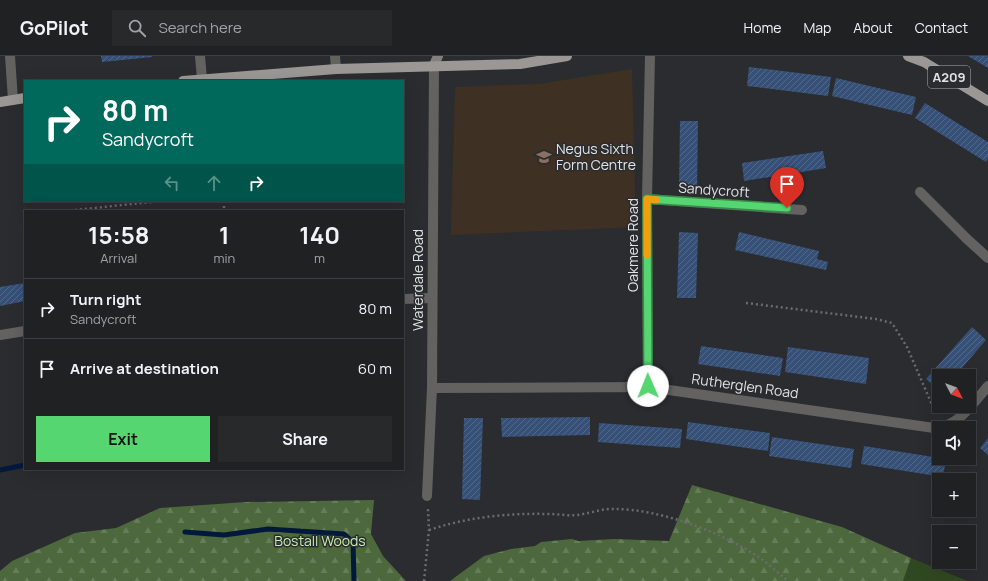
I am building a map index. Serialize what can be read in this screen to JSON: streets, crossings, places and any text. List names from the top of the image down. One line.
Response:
{"streets":{"main road":["A209"],"street":["Sandycroft","Oakmere Road","Waterdale Road","Rutherglen Road"]},"crossings":[["Sandycroft","Oakmere Road"],["Oakmere Road","Rutherglen Road"],["Waterdale Road","Rutherglen Road"]],"parks":["Bostall Woods"],"places":{"school or university":["Negus Sixth Form Centre"]},"north":"bottom right","page":{"header":"GoPilot","search":"Search here","nav":["Home","Map","About","Contact"],"turn":["80 m","Sandycroft"],"eta":["15:58","Arrival","1","min","140","m"],"list":[{"name":"Turn right","note":"Sandycroft","value":"80 m"},{"name":"Arrive at destination","value":"60 m"}],"map_buttons":["+","−"],"buttons":["Exit","Share"]}}
